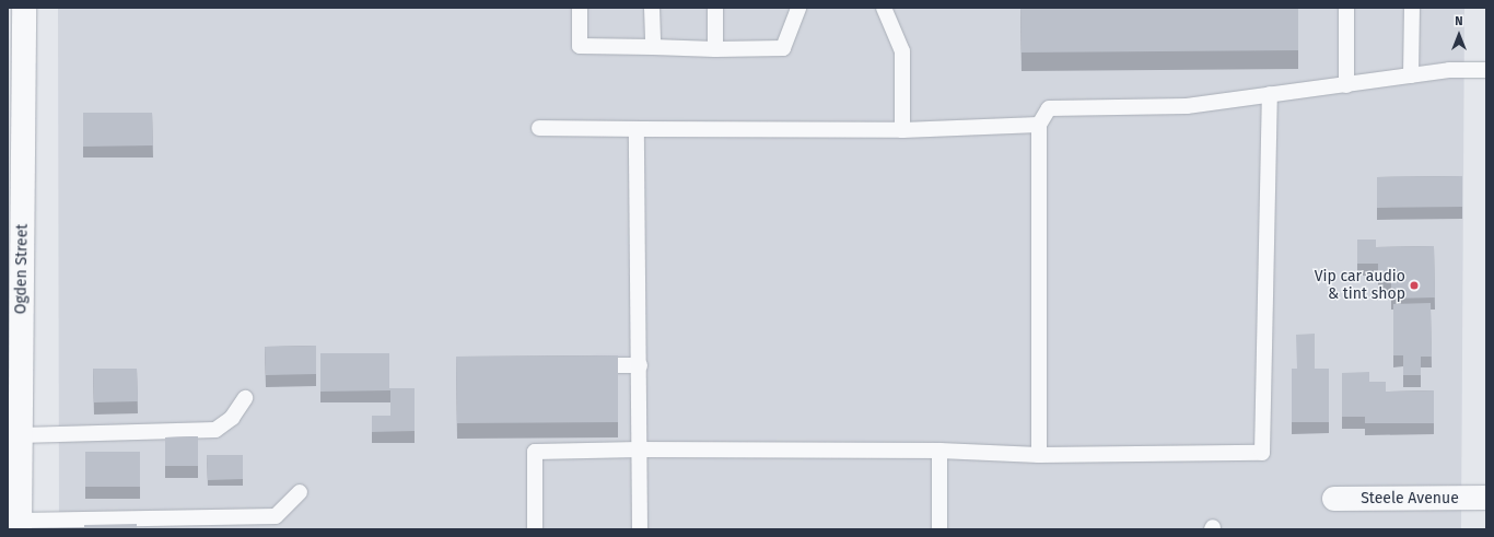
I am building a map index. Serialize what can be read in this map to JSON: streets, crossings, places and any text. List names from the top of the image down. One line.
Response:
{"streets":{"street":["Ogden Street","Steele Avenue"]},"places":["Vip car audio & tint shop"],"north":"top"}
